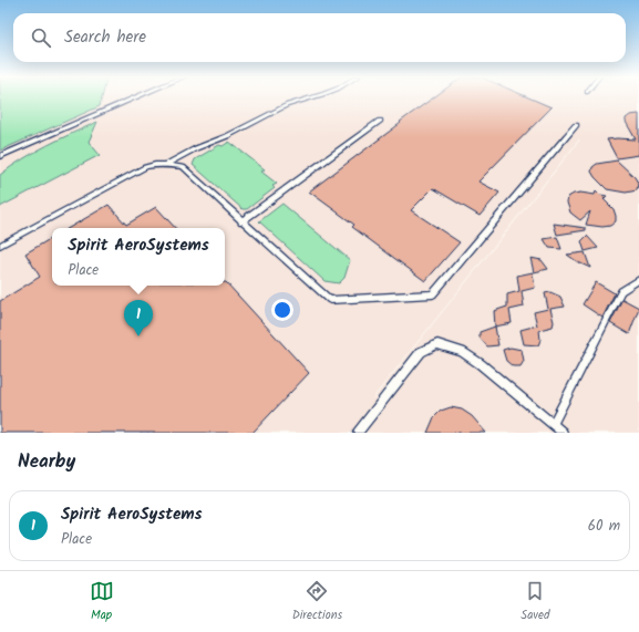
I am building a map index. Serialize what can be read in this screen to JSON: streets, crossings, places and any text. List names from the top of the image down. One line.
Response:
{"page":{"search":"Search here","popup":["Spirit AeroSystems","Place"],"pins":"1","heading":"Nearby","list":[{"mark":"1","name":"Spirit AeroSystems","note":"Place","value":"60 m"}],"nav":["Map","Directions","Saved"]}}
